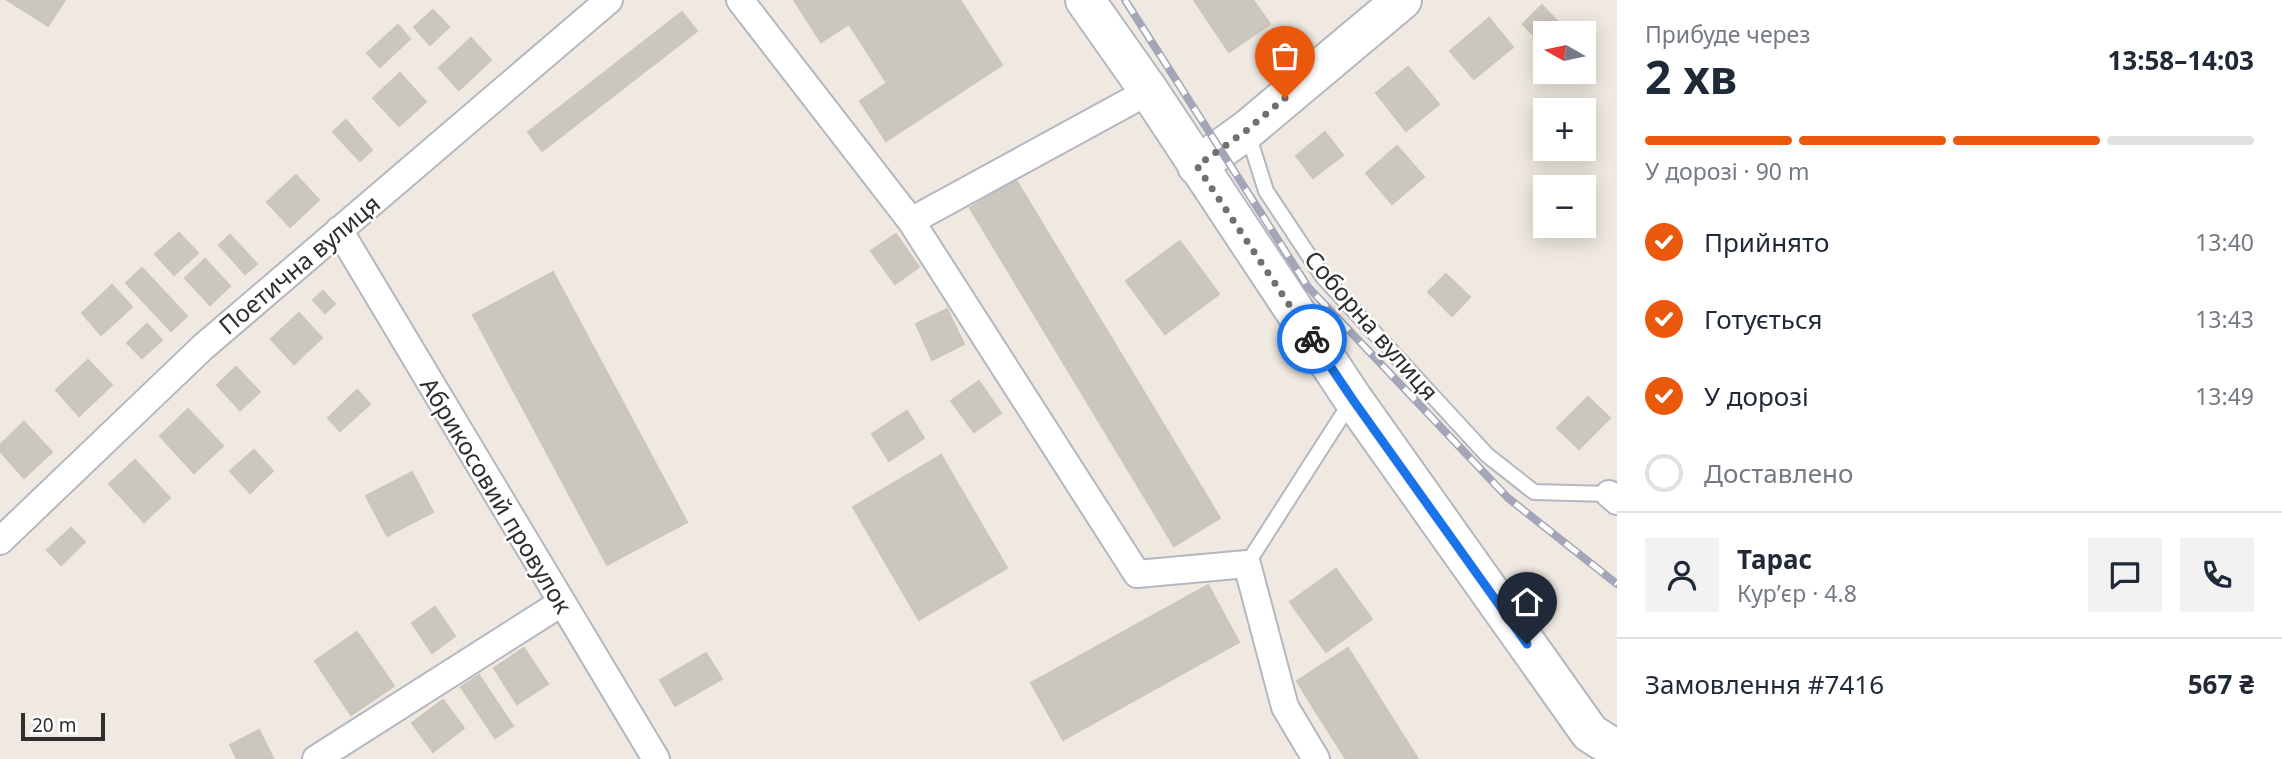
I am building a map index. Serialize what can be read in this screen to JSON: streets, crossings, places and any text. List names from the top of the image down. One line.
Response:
{"streets":{"street":["Поетична вулиця","Соборна вулиця","Абрикосовий провулок"]},"crossings":[["Поетична вулиця","Абрикосовий провулок"]],"scale_bar":"20 m","north":"left","page":{"heading":["2 хв","Прибуде через","13:58–14:03"],"panel":["Тарас","Кур’єр · 4.8","Замовлення #7416","567 ₴"],"map_buttons":["+","−"],"bar":"У дорозі · 90 m","list":[["Прийнято","13:40"],["Готується","13:43"],["У дорозі","13:49"],"Доставлено"],"scale":"20 m"}}
